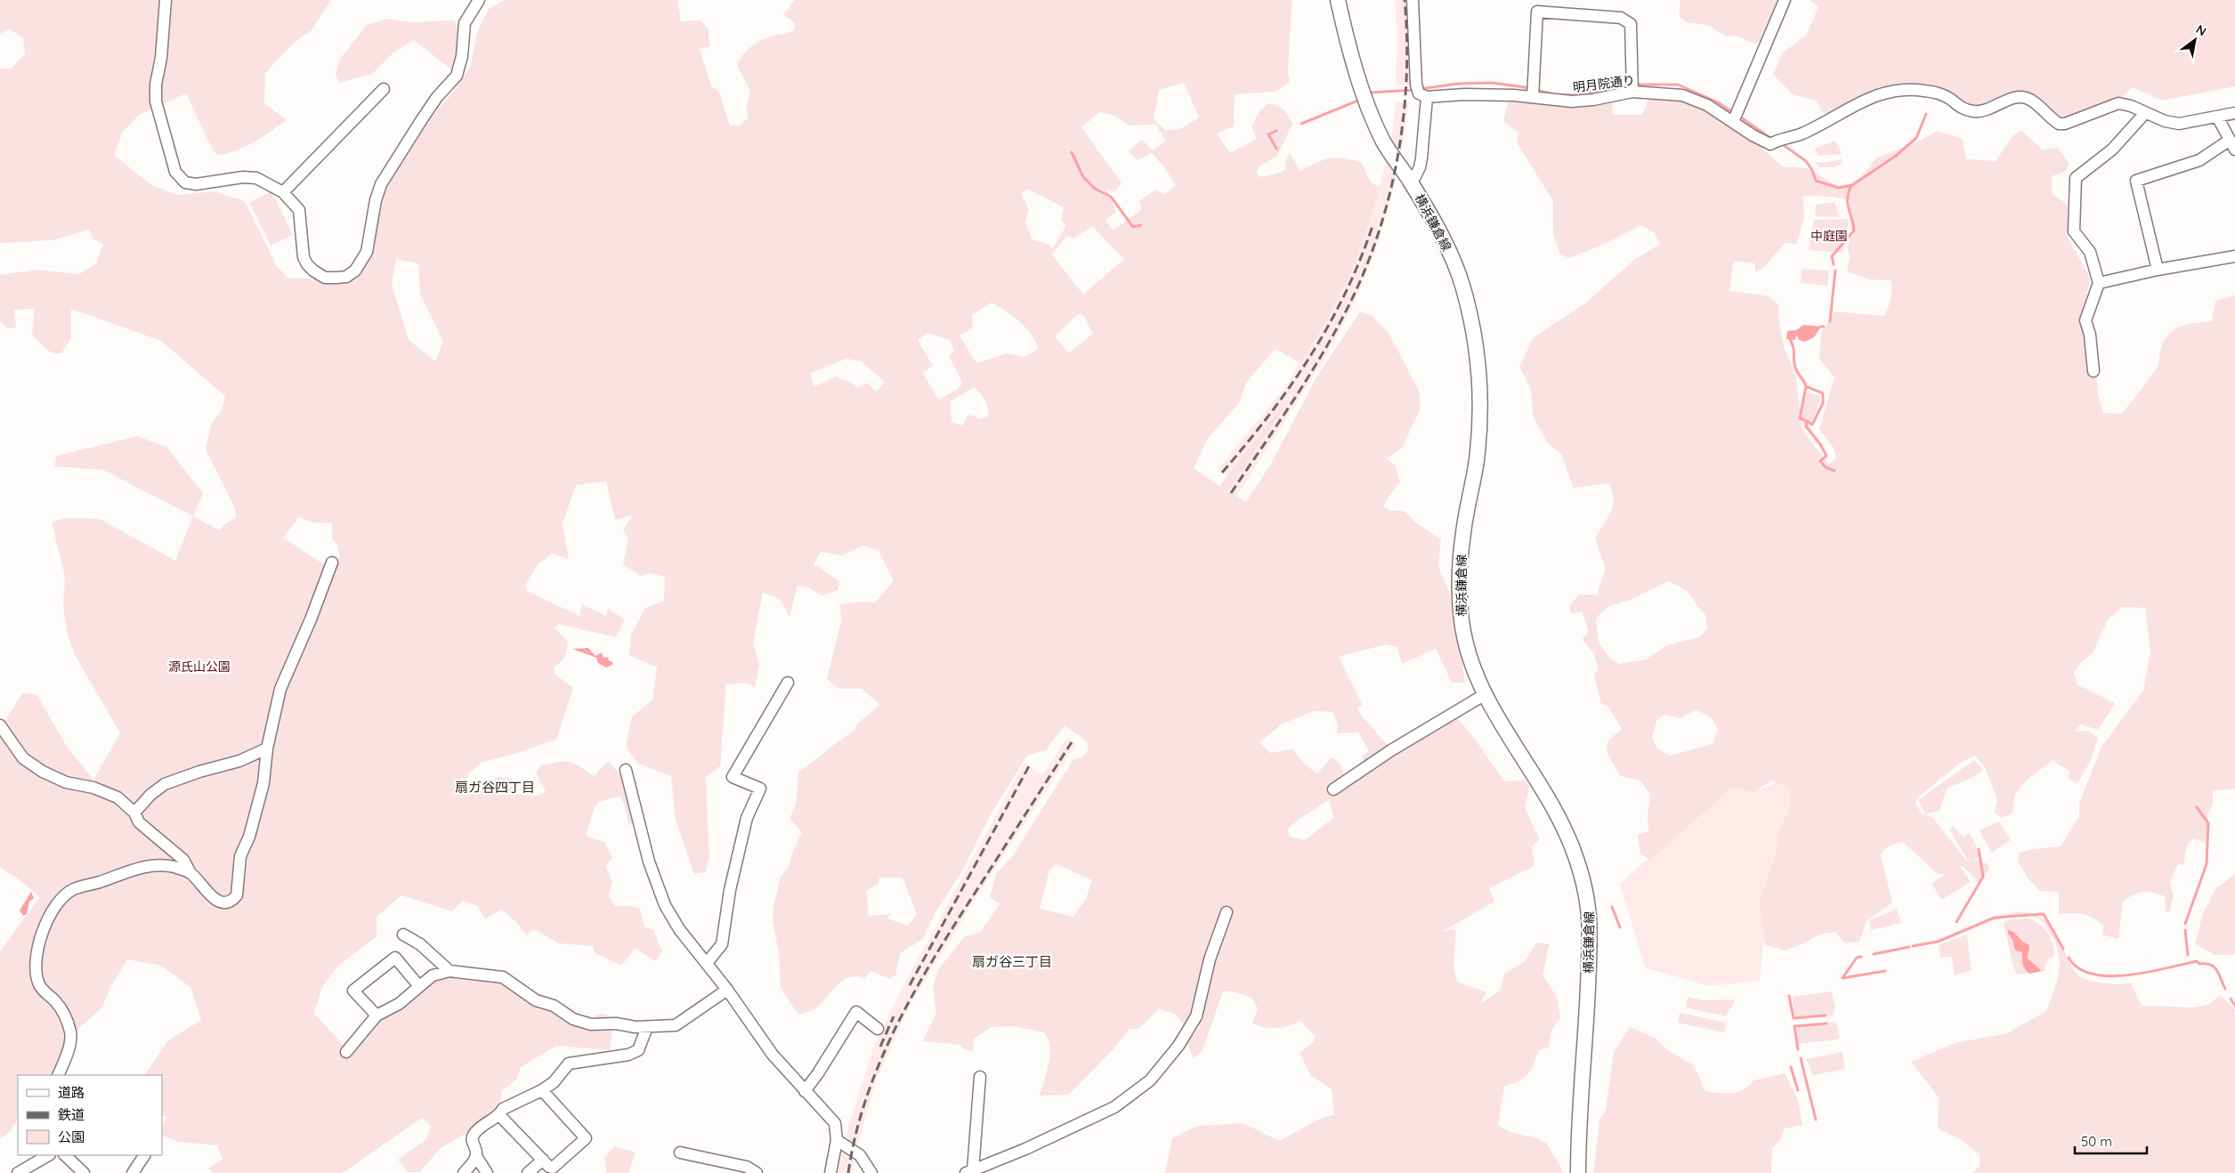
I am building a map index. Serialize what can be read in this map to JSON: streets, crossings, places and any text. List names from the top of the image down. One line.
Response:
{"streets":{"main road":["横浜鎌倉線"],"street":["明月院通り"]},"districts":["扇ガ谷四丁目","扇ガ谷三丁目"],"parks":["中庭園","源氏山公園"],"legend":["道路","鉄道","公園"],"scale_bar":"50 m","north":"top right"}
